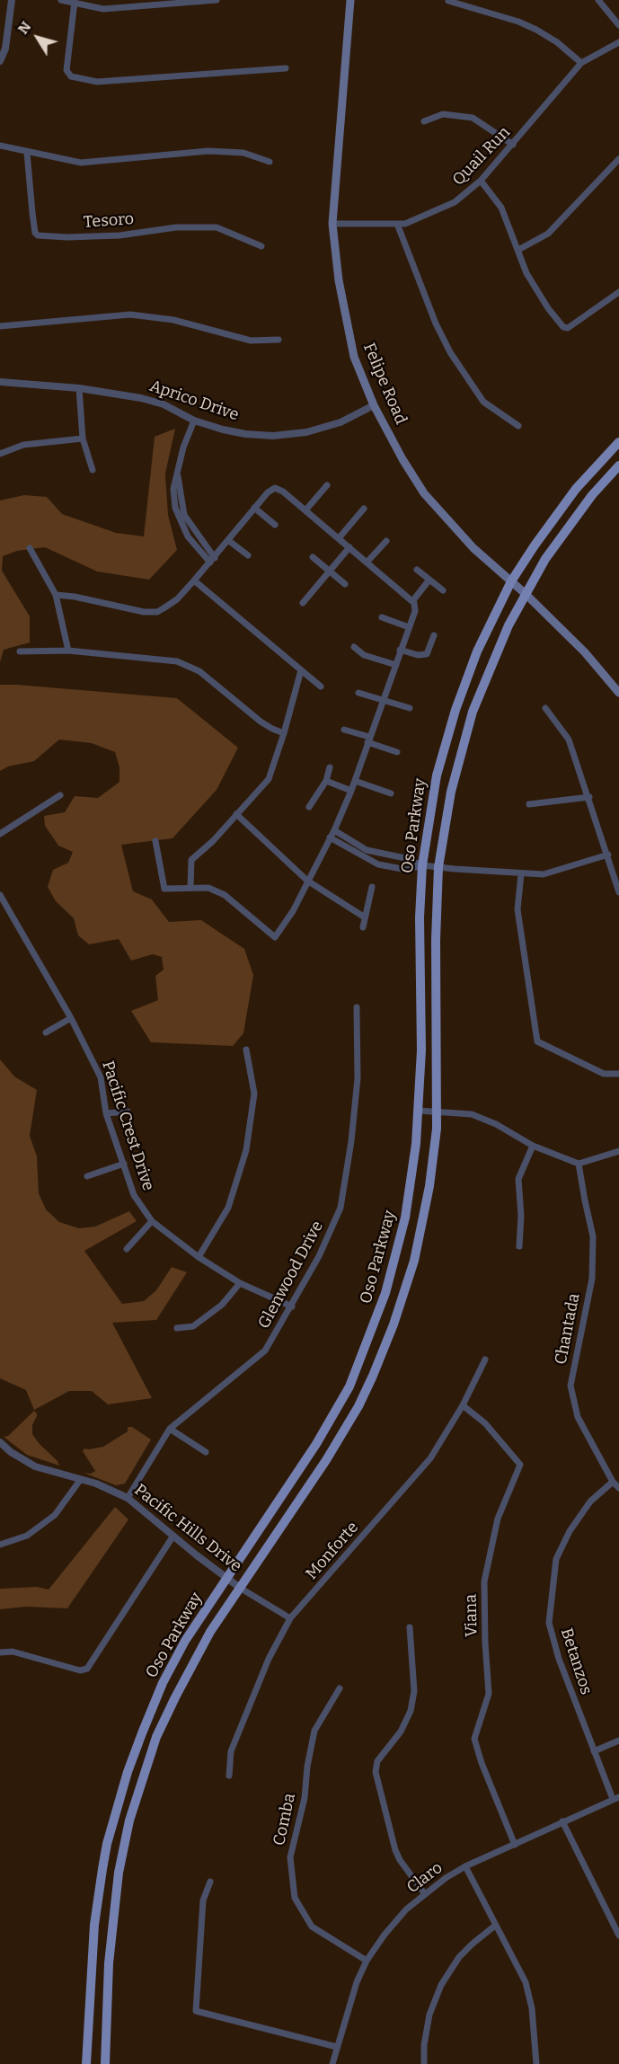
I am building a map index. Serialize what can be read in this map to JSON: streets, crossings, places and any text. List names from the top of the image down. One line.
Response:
{"streets":{"main road":["Felipe Road","Oso Parkway"],"street":["Quail Run","Tesoro","Aprico Drive","Pacific Crest Drive","Glenwood Drive","Chantada","Pacific Hills Drive","Monforte","Viana","Betanzos","Comba","Claro"]},"crossings":[["Quail Run","Felipe Road"],["Felipe Road","Aprico Drive"],["Felipe Road","Oso Parkway"],["Oso Parkway","Pacific Hills Drive"],["Pacific Crest Drive","Glenwood Drive"],["Glenwood Drive","Pacific Hills Drive"],["Chantada","Betanzos"],["Monforte","Viana"],["Viana","Claro"],["Betanzos","Claro"],["Comba","Claro"]],"north":"top left"}
